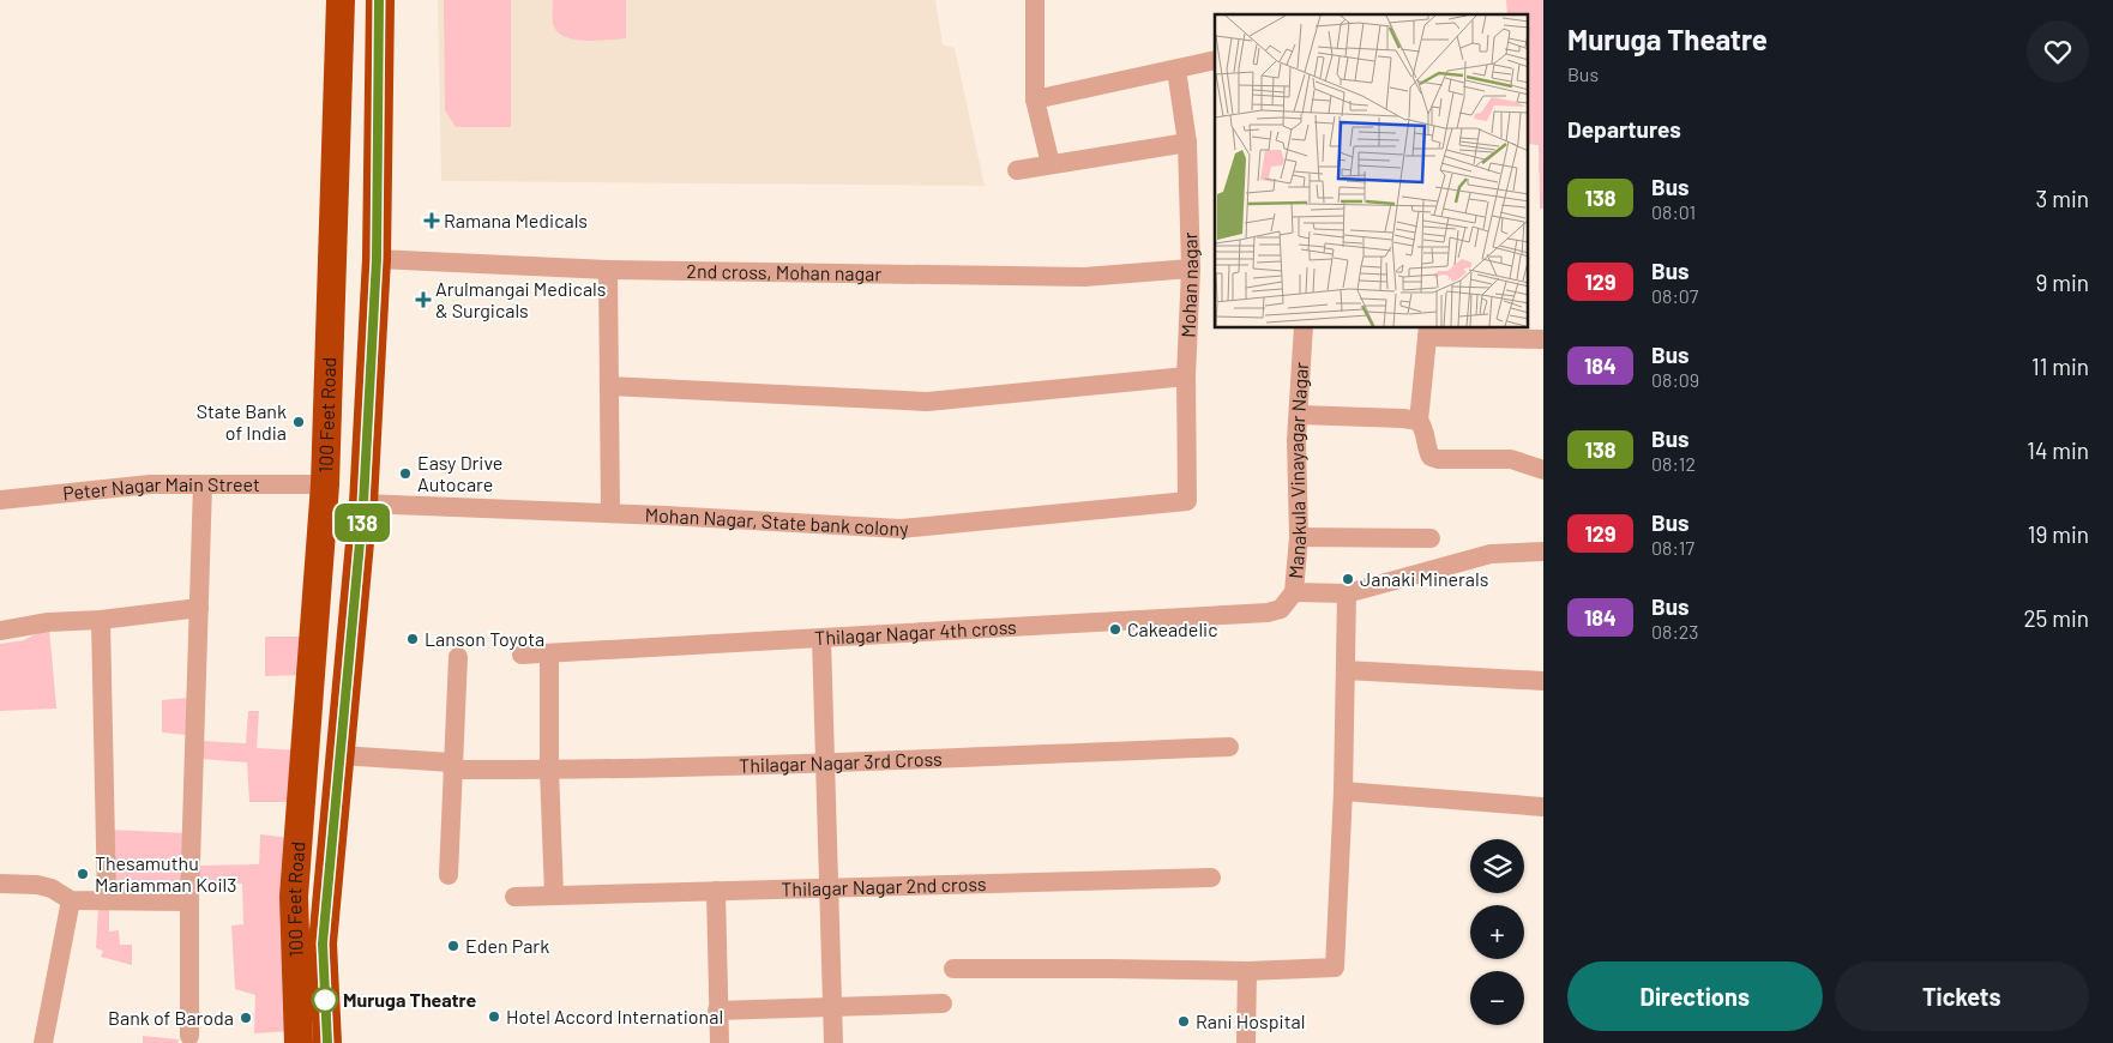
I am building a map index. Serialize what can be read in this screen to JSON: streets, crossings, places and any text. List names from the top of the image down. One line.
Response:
{"streets":{"highway":["100 Feet Road"],"street":["2nd cross, Mohan nagar","Mohan nagar","Manakula Vinayagar Nagar","Peter Nagar Main Street","Mohan Nagar, State bank colony","Thilagar Nagar 4th cross","Thilagar Nagar 3rd Cross","Thilagar Nagar 2nd cross"]},"crossings":[["2nd cross, Mohan nagar","Mohan nagar"],["2nd cross, Mohan nagar","100 Feet Road"],["Mohan nagar","Mohan Nagar, State bank colony"],["100 Feet Road","Peter Nagar Main Street"],["100 Feet Road","Mohan Nagar, State bank colony"],["100 Feet Road","Thilagar Nagar 3rd Cross"],["Manakula Vinayagar Nagar","Thilagar Nagar 4th cross"]],"places":{"health":["Ramana Medicals","Arulmangai Medicals & Surgicals"],"other":["State Bank of India","Easy Drive Autocare","Janaki Minerals","Cakeadelic","Lanson Toyota","Thesamuthu Mariamman Koil3","Eden Park","Muruga Theatre","Hotel Accord International","Bank of Baroda","Rani Hospital"]},"lines":["bus line 138"],"page":{"on_map":"138","heading":[["Muruga Theatre","Bus"],"Departures"],"list":[{"mark":"138","name":"Bus","note":"08:01","value":"3 min"},{"mark":"129","name":"Bus","note":"08:07","value":"9 min"},{"mark":"184","name":"Bus","note":"08:09","value":"11 min"},{"mark":"138","name":"Bus","note":"08:12","value":"14 min"},{"mark":"129","name":"Bus","note":"08:17","value":"19 min"},{"mark":"184","name":"Bus","note":"08:23","value":"25 min"}],"map_buttons":["+","−"],"buttons":["Directions","Tickets"]}}
